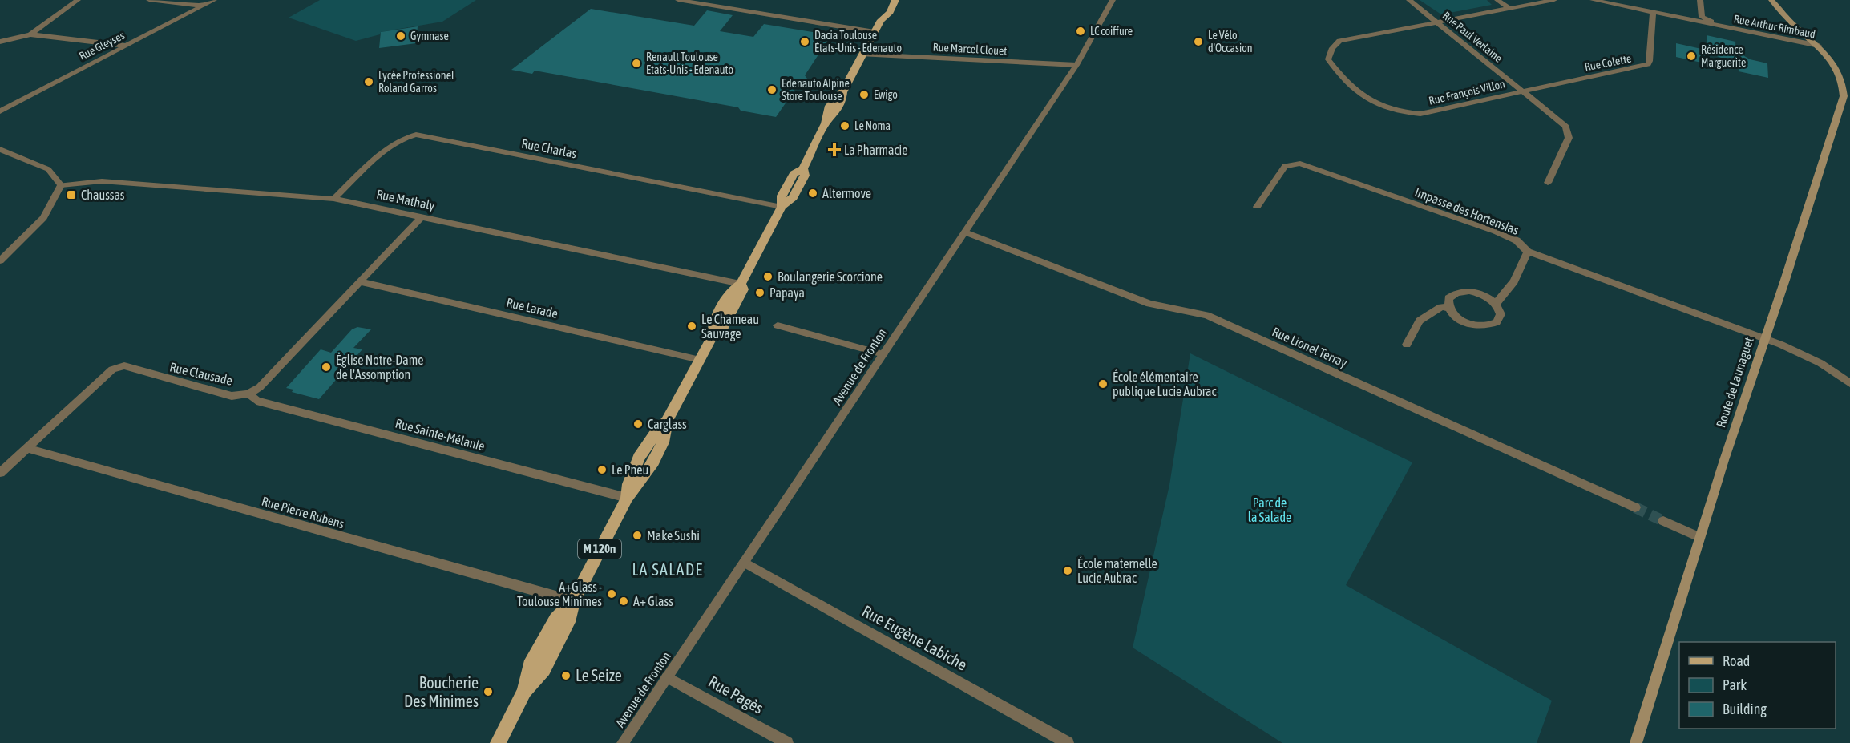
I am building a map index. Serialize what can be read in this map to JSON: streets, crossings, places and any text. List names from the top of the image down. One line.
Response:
{"streets":{"main road":["Route de Launaguet","M 120n"],"street":["Rue Arthur Rimbaud","Rue Paul Verlaine","Rue Gleyses","Rue Marcel Clouet","Rue Colette","Rue François Villon","Rue Charlas","Rue Mathaly","Impasse des Hortensias","Rue Larade","Rue Lionel Terray","Avenue de Fronton","Rue Clausade","Rue Sainte-Mélanie","Rue Pierre Rubens","Rue Eugène Labiche","Rue Pagès"]},"crossings":[["Rue Arthur Rimbaud","Rue Colette"],["Rue Arthur Rimbaud","Route de Launaguet"],["Rue Paul Verlaine","Rue Colette"],["Rue Paul Verlaine","Rue François Villon"],["Rue Marcel Clouet","Avenue de Fronton"],["Rue Marcel Clouet","M 120n"],["Rue Colette","Rue François Villon"],["Rue Charlas","Rue Mathaly"],["Rue Charlas","M 120n"],["Rue Mathaly","Rue Clausade"],["Rue Mathaly","M 120n"],["Impasse des Hortensias","Route de Launaguet"],["Rue Larade","Rue Clausade"],["Rue Larade","M 120n"],["Rue Lionel Terray","Avenue de Fronton"],["Avenue de Fronton","Rue Eugène Labiche"],["Avenue de Fronton","Rue Pagès"],["Rue Clausade","Rue Sainte-Mélanie"],["Rue Clausade","Rue Pierre Rubens"],["Rue Sainte-Mélanie","M 120n"],["Rue Pierre Rubens","M 120n"]],"districts":["LA SALADE"],"parks":["Parc de la Salade"],"places":{"other":["LC coiffure","Gymnase","Dacia Toulouse États-Unis - Edenauto","Le Vélo d'Occasion","Résidence Marguerite","Renault Toulouse Etats-Unis - Edenauto","Lycée Professionel Roland Garros","Edenauto Alpine Store Toulouse","Ewigo","Le Noma","Altermove","Boulangerie Scorcione","Papaya","Le Chameau Sauvage","Église Notre-Dame de l'Assomption","École élémentaire publique Lucie Aubrac","Carglass","Le Pneu","Make Sushi","École maternelle Lucie Aubrac","A+Glass - Toulouse Minimes","A+ Glass","Le Seize","Boucherie Des Minimes"],"health":["La Pharmacie"],"transit":["Chaussas"]},"legend":["Road","Park","Building"]}
